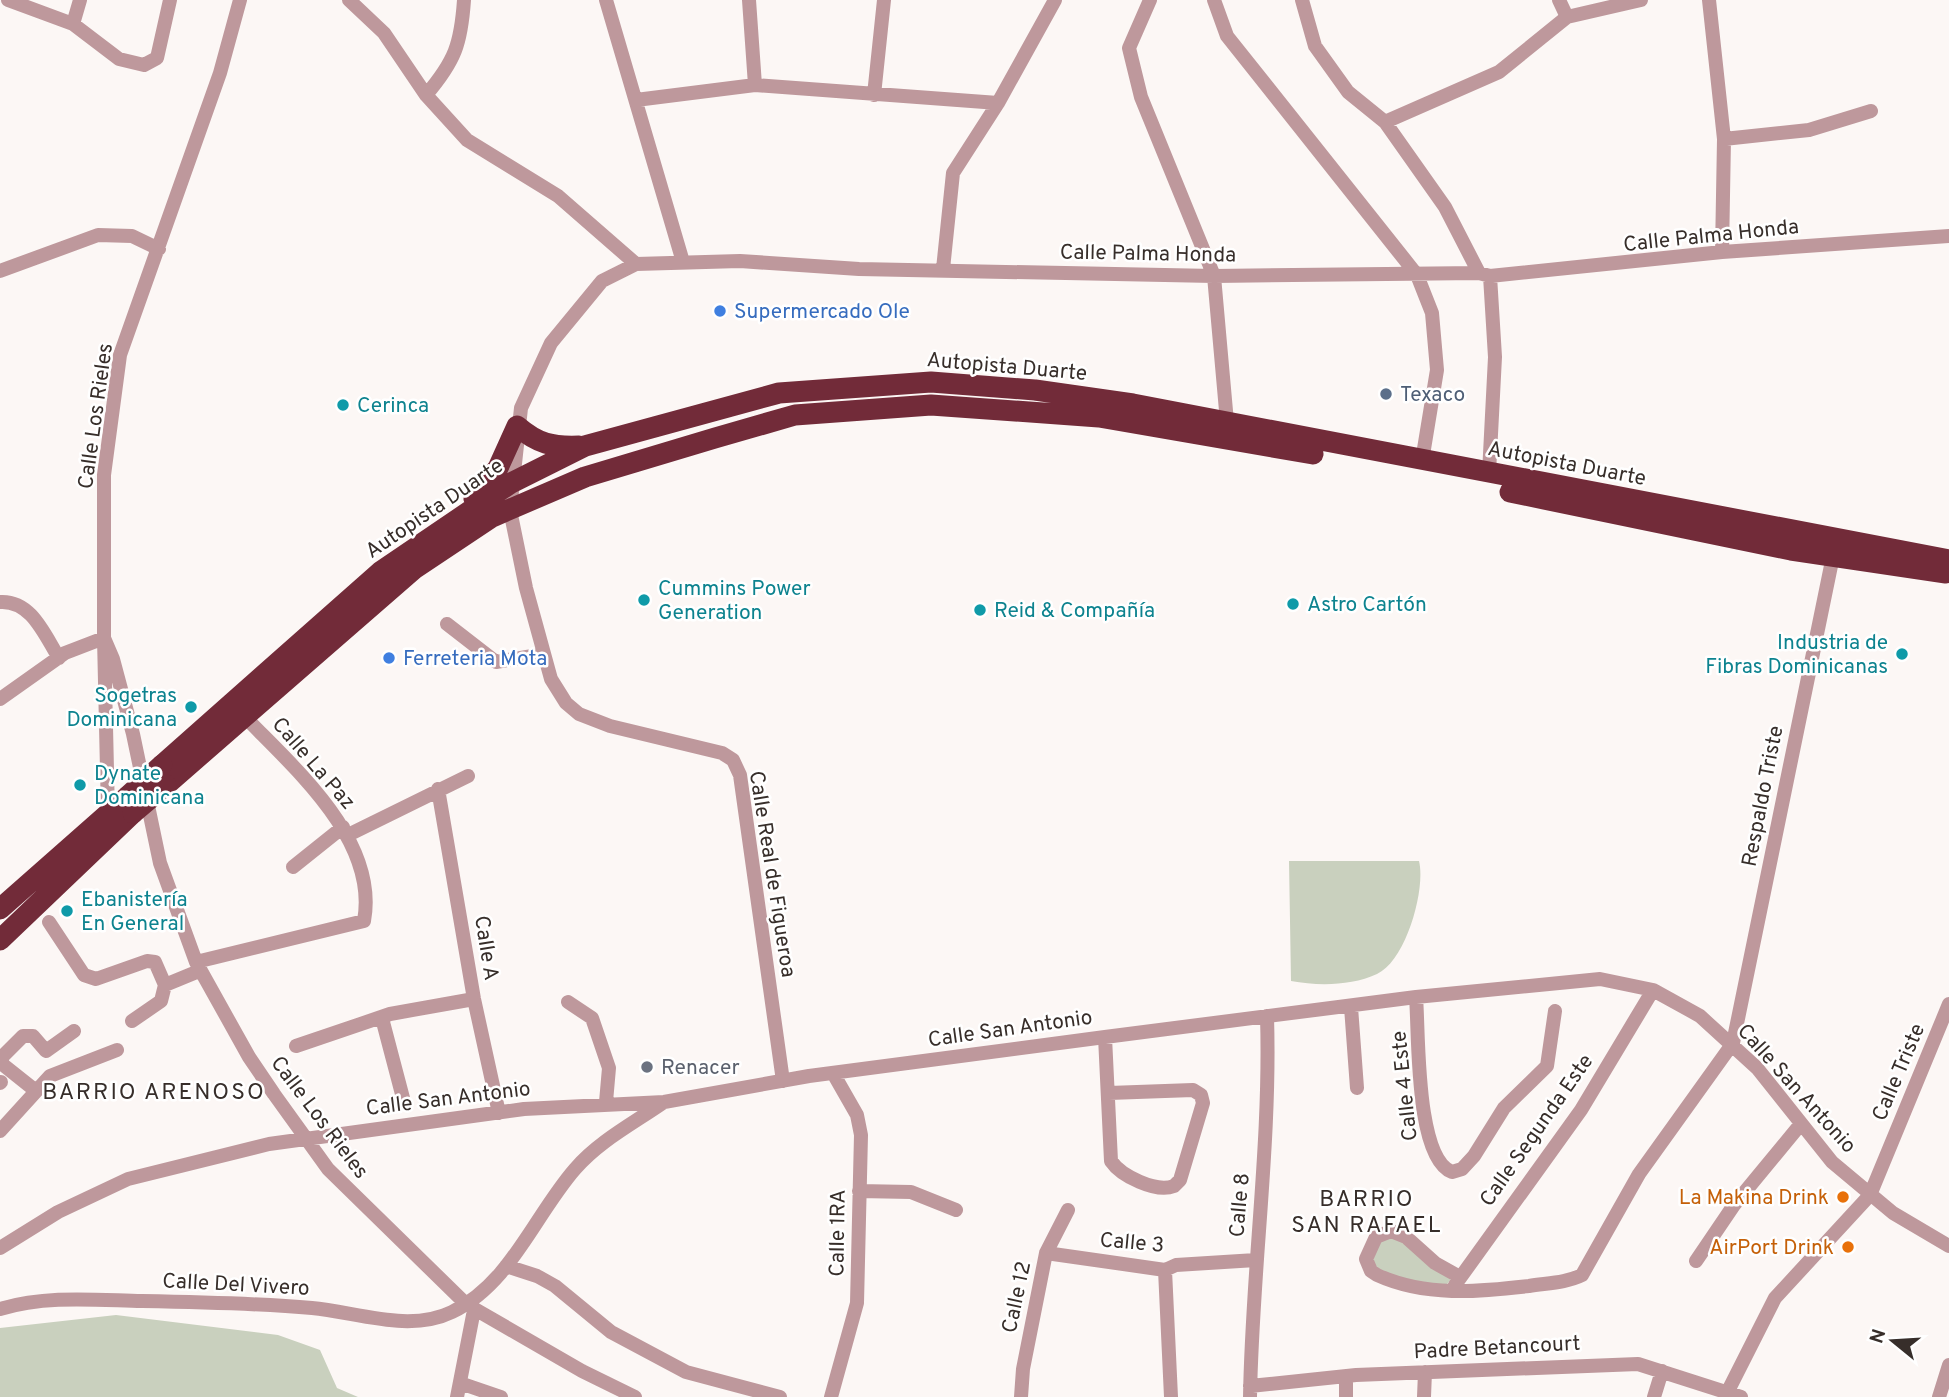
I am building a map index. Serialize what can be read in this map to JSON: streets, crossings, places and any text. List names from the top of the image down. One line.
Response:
{"streets":{"highway":["Autopista Duarte"],"street":["Calle Palma Honda","Calle Los Rieles","Calle La Paz","Respaldo Triste","Calle Real de Figueroa","Calle A","Calle San Antonio","Calle Triste","Calle 4 Este","Calle Segunda Este","Calle 8","Calle 1RA","Calle 3","Calle Del Vivero","Calle 12","Padre Betancourt"]},"crossings":[["Calle Palma Honda","Autopista Duarte"],["Calle Palma Honda","Calle Real de Figueroa"],["Autopista Duarte","Calle La Paz"],["Autopista Duarte","Respaldo Triste"],["Autopista Duarte","Calle Real de Figueroa"],["Calle Los Rieles","Calle La Paz"],["Calle Los Rieles","Calle San Antonio"],["Calle Los Rieles","Calle Del Vivero"],["Respaldo Triste","Calle San Antonio"],["Calle Real de Figueroa","Calle San Antonio"],["Calle A","Calle San Antonio"],["Calle San Antonio","Calle Triste"],["Calle San Antonio","Calle 4 Este"],["Calle San Antonio","Calle Segunda Este"],["Calle San Antonio","Calle 8"],["Calle San Antonio","Calle 1RA"],["Calle San Antonio","Calle Del Vivero"],["Calle 8","Calle 3"],["Calle 8","Padre Betancourt"],["Calle 3","Calle 12"]],"districts":["BARRIO ARENOSO","BARRIO SAN RAFAEL"],"places":["Supermercado Ole","Texaco","Cerinca","Cummins Power Generation","Astro Cartón","Reid & Compañía","Industria de Fibras Dominicanas","Ferreteria Mota","Sogetras Dominicana","Dynate Dominicana","Ebanistería En General","Renacer","La Makina Drink","AirPort Drink"],"north":"left"}
